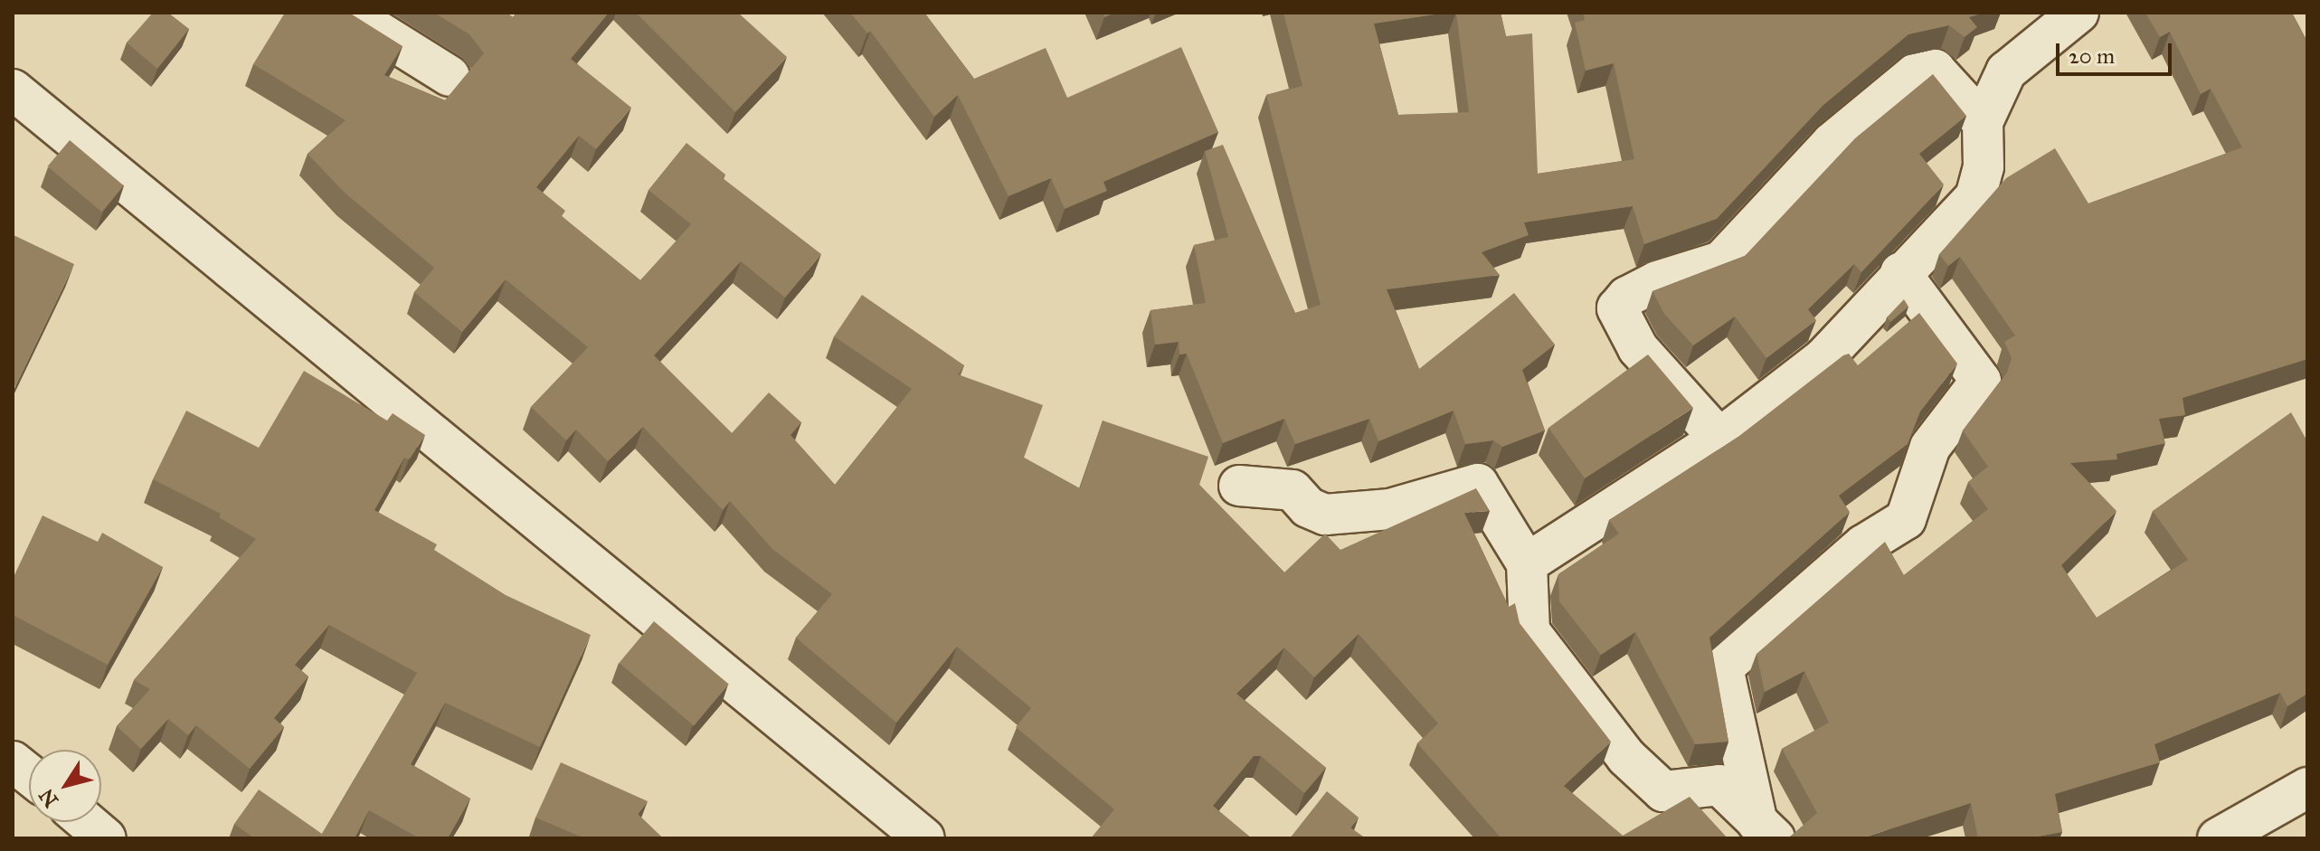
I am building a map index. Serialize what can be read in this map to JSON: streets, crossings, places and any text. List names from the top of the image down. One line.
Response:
{"scale_bar":"20 m","north":"bottom left"}
